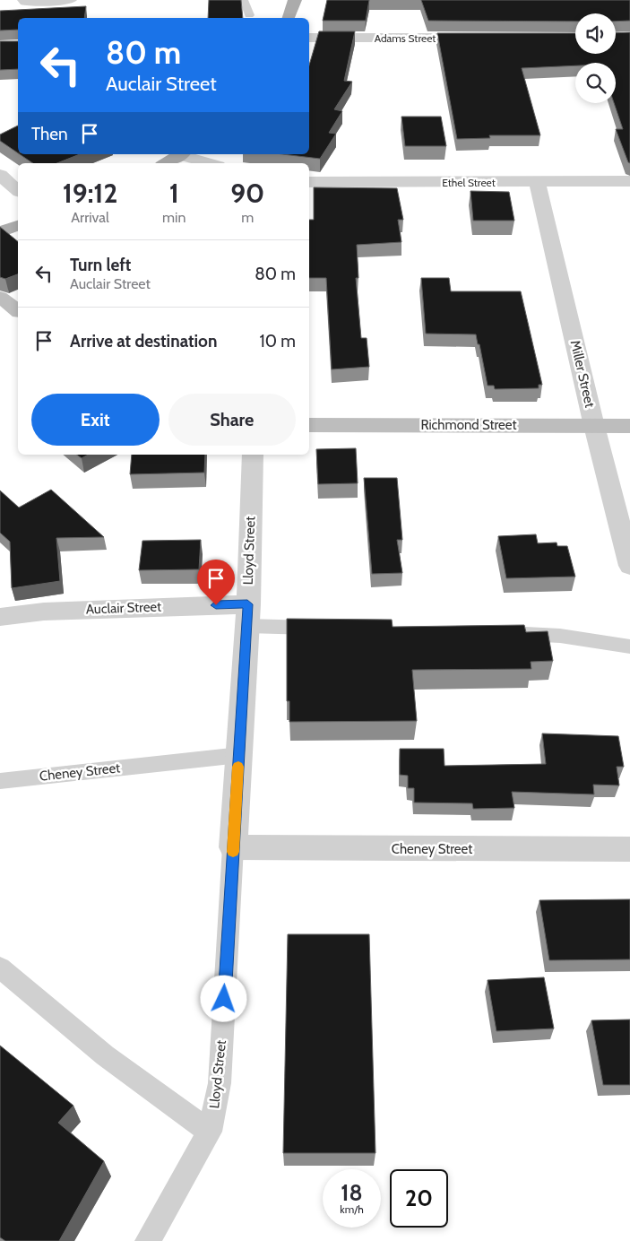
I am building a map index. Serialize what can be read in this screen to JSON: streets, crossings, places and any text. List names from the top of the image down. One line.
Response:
{"streets":{"street":["Adams Street","Ethel Street","Miller Street","Richmond Street","Lloyd Street","Auclair Street","Cheney Street"]},"crossings":[["Ethel Street","Miller Street"],["Miller Street","Richmond Street"],["Lloyd Street","Auclair Street"],["Lloyd Street","Cheney Street"]],"page":{"turn":["80 m","Auclair Street"],"then":"Then","eta":["19:12","Arrival","1","min","90","m"],"list":[{"name":"Turn left","note":"Auclair Street","value":"80 m"},{"name":"Arrive at destination","value":"10 m"}],"buttons":["Exit","Share"],"speed":"18 km/h","limit":"20"}}
